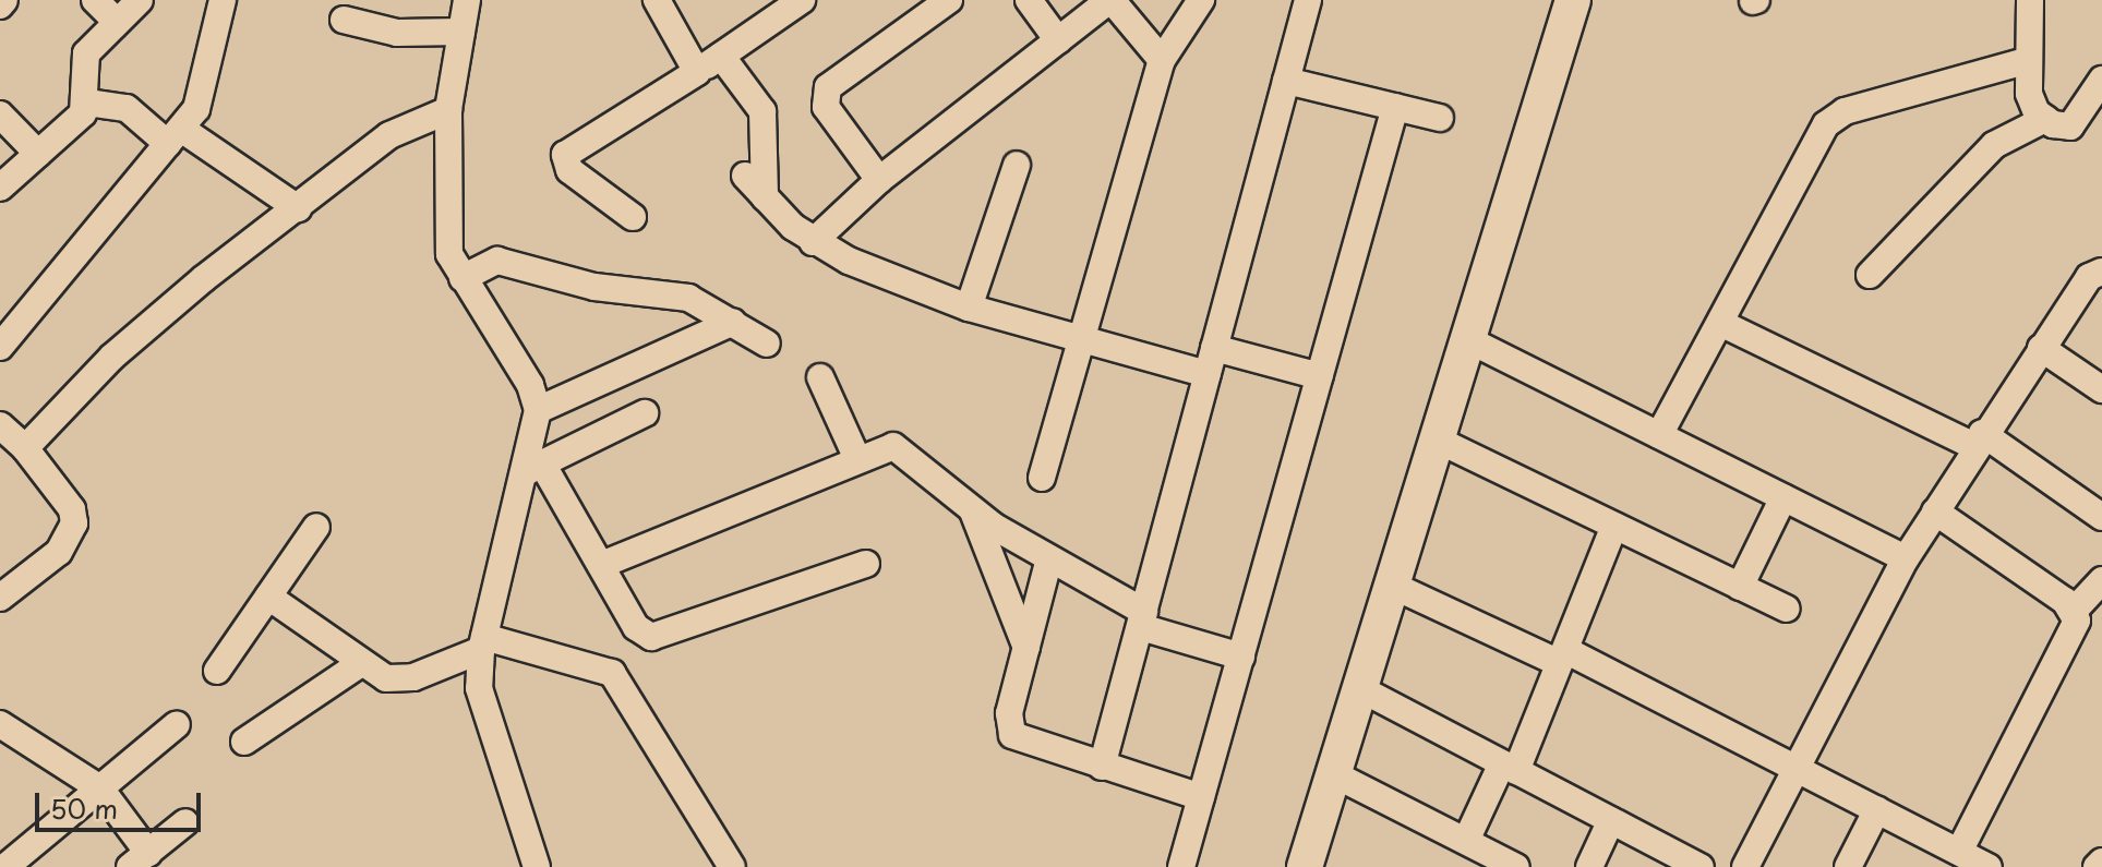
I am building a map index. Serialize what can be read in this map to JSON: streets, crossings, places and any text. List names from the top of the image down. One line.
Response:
{"scale_bar":"50 m"}
